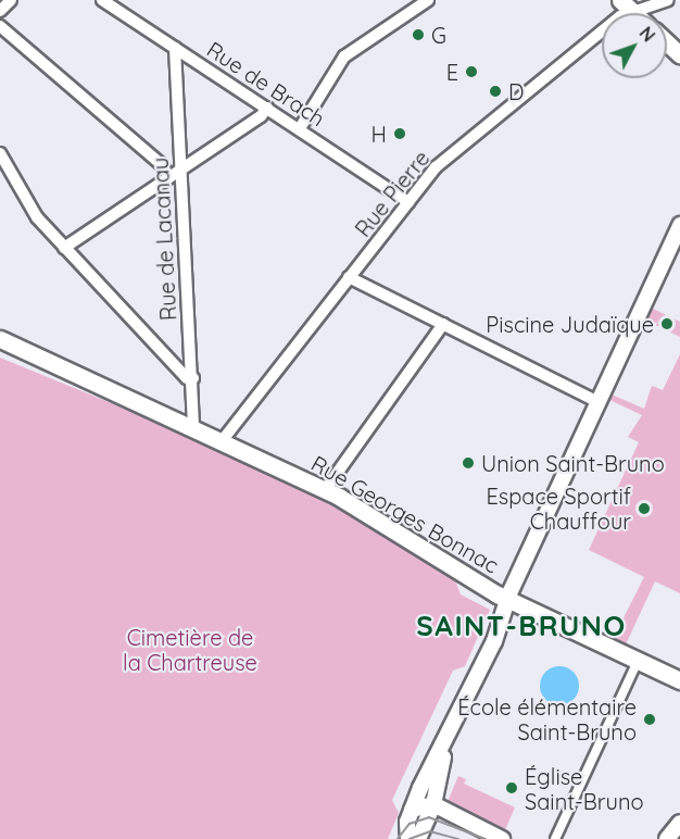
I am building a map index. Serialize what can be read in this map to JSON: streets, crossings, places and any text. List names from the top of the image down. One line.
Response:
{"streets":{"main road":["Rue Georges Bonnac"],"street":["Rue de Brach","Rue Pierre","Rue de Lacanau"]},"crossings":[["Rue de Brach","Rue Pierre"],["Rue de Brach","Rue de Lacanau"],["Rue Pierre","Rue Georges Bonnac"],["Rue de Lacanau","Rue Georges Bonnac"]],"districts":["SAINT-BRUNO"],"parks":["Cimetière de la Chartreuse"],"places":["G","E","D","H","Piscine Judaïque","Union Saint-Bruno","Espace Sportif Chauffour","École élémentaire Saint-Bruno","Église Saint-Bruno"],"north":"top right"}
